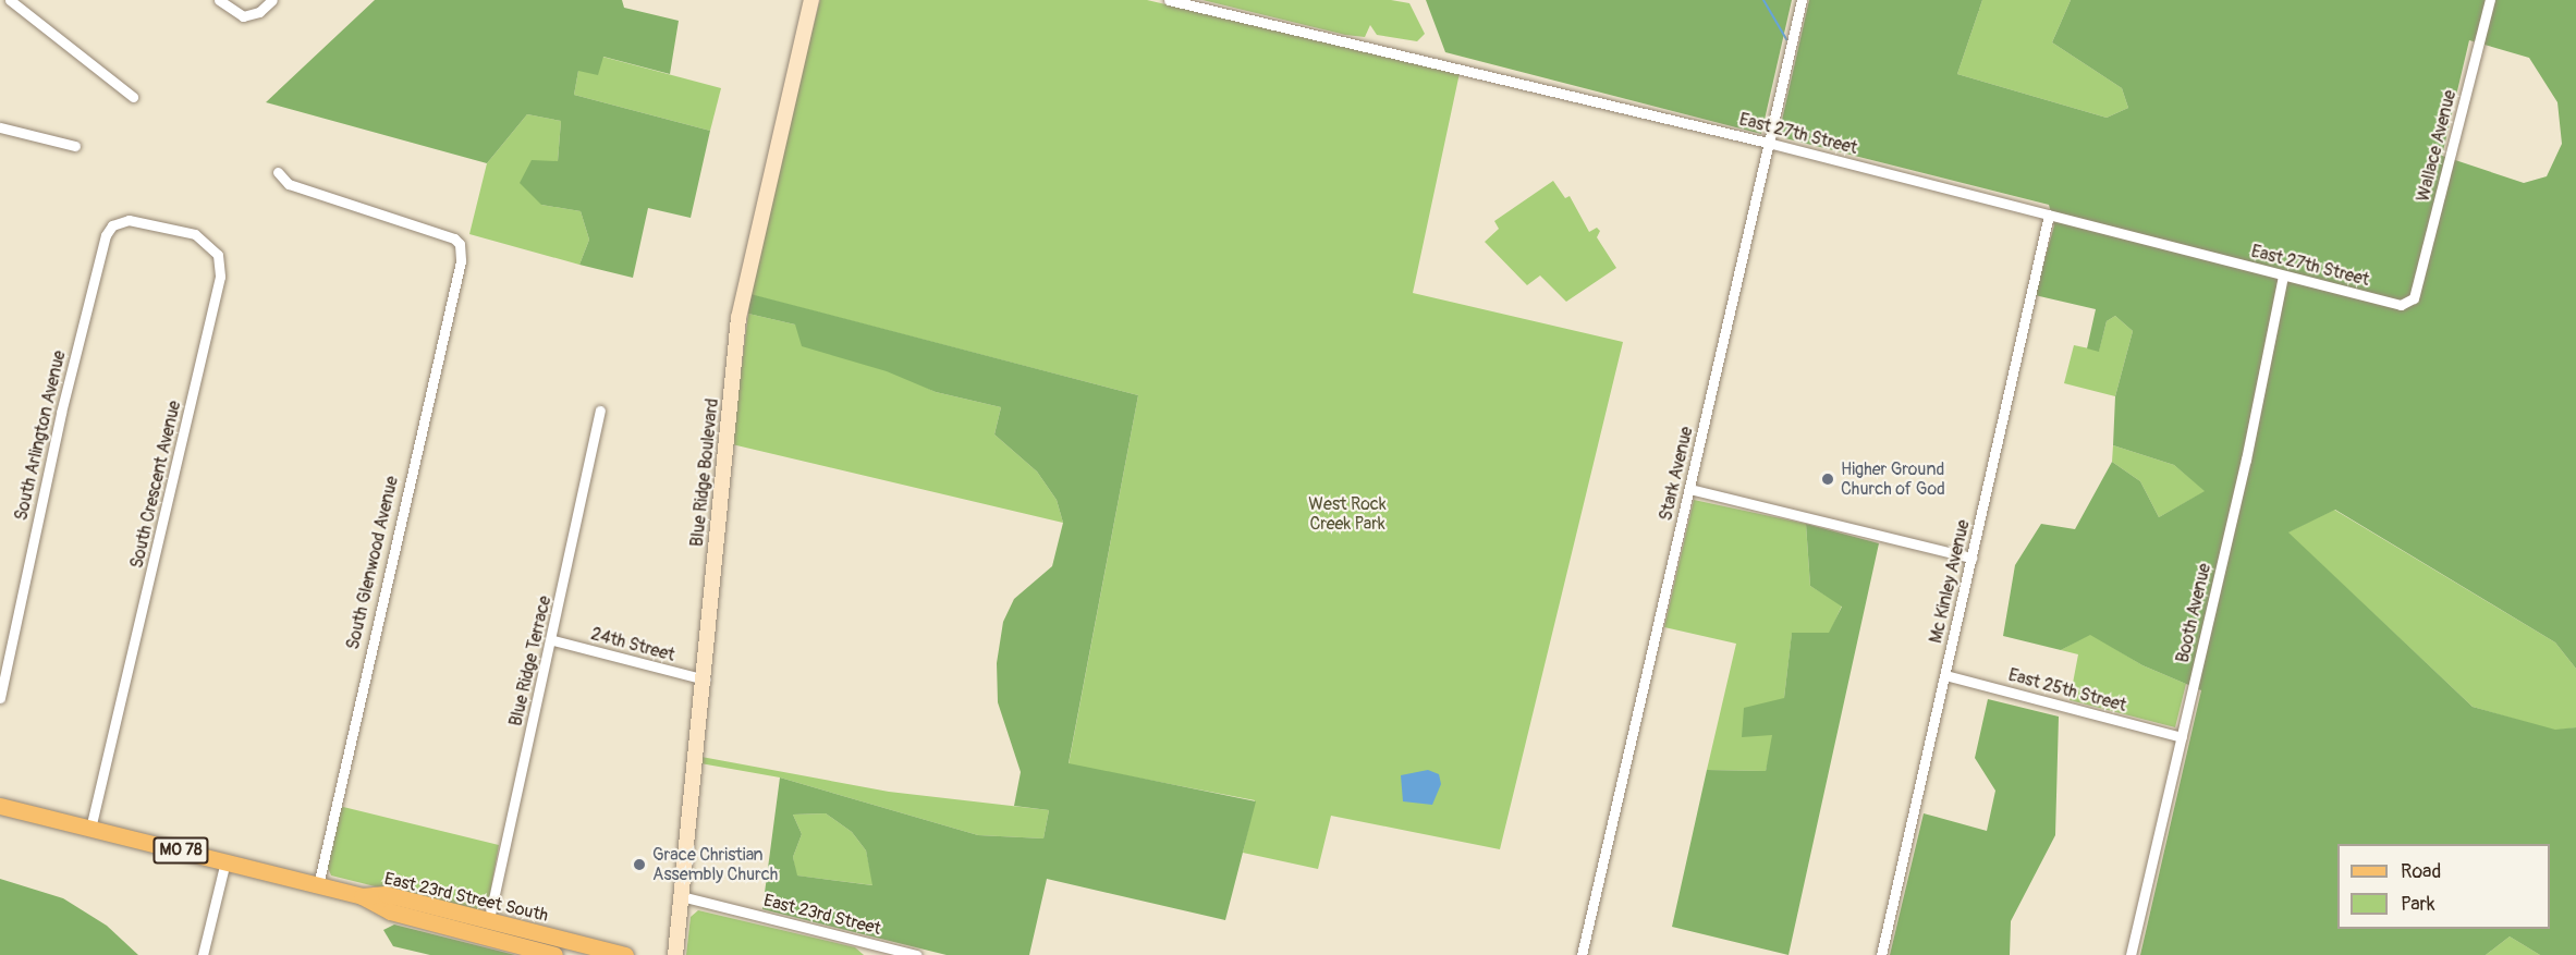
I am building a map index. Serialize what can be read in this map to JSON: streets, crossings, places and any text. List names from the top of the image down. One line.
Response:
{"streets":{"main road":["Blue Ridge Boulevard","MO 78","East 23rd Street South"],"street":["East 27th Street","Wallace Avenue","South Arlington Avenue","Stark Avenue","South Crescent Avenue","South Glenwood Avenue","Mc Kinley Avenue","Booth Avenue","24th Street","Blue Ridge Terrace","East 25th Street","East 23rd Street"]},"crossings":[["East 27th Street","Wallace Avenue"],["East 27th Street","Stark Avenue"],["East 27th Street","Mc Kinley Avenue"],["East 27th Street","Booth Avenue"],["South Arlington Avenue","South Crescent Avenue"],["Blue Ridge Boulevard","24th Street"],["Blue Ridge Boulevard","East 23rd Street"],["South Crescent Avenue","East 23rd Street South"],["South Glenwood Avenue","East 23rd Street South"],["Mc Kinley Avenue","East 25th Street"],["Booth Avenue","East 25th Street"],["24th Street","Blue Ridge Terrace"],["Blue Ridge Terrace","East 23rd Street South"]],"parks":["West Rock Creek Park"],"places":["Higher Ground Church of God","Grace Christian Assembly Church"],"legend":["Road","Park"]}
